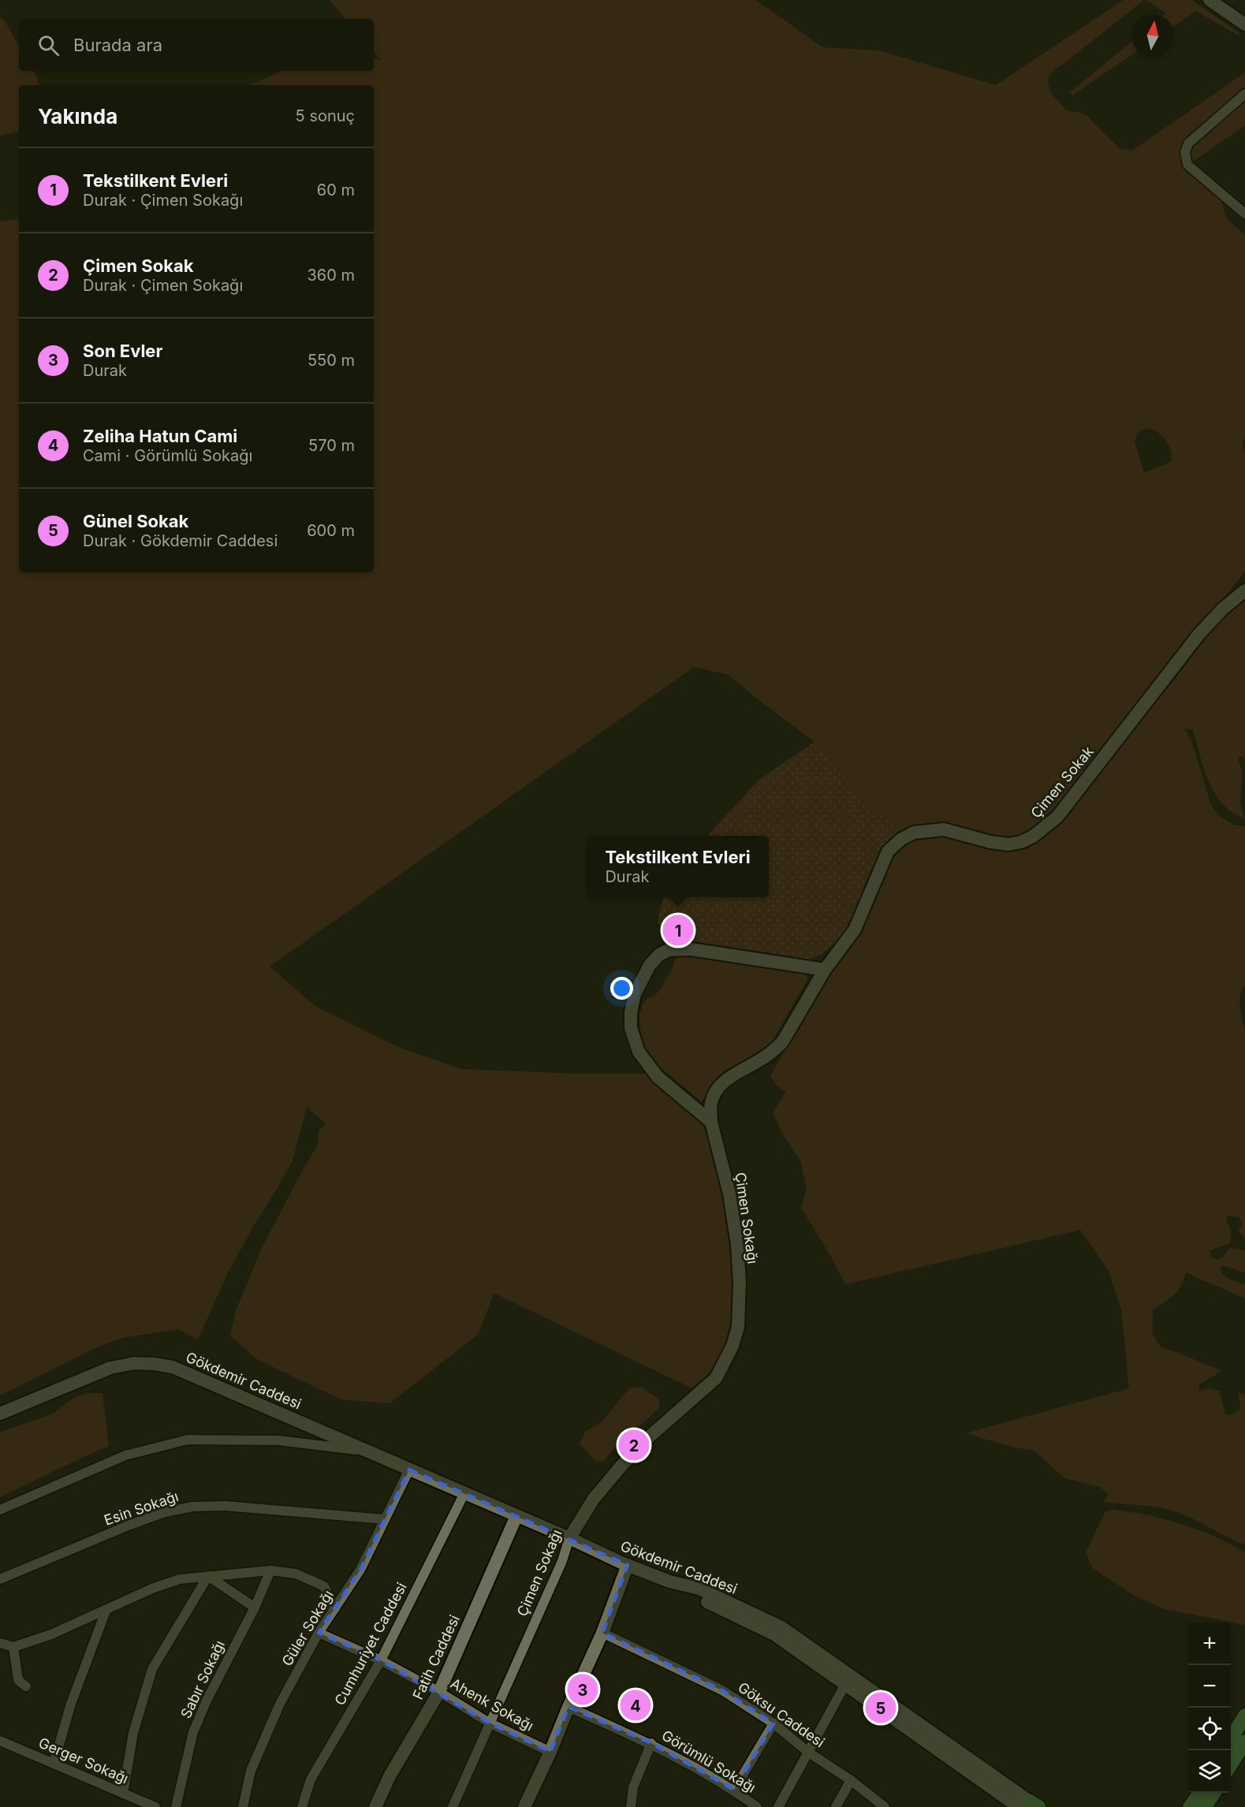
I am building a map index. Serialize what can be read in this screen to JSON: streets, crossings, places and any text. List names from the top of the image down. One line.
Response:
{"streets":{"main road":["Çimen Sokak","Çimen Sokağı","Gökdemir Caddesi","Fatih Caddesi"],"street":["Esin Sokağı","Güler Sokağı","Cumhuriyet Caddesi","Sabır Sokağı","Ahenk Sokağı","Göksu Caddesi","Gerger Sokağı","Görümlü Sokağı"]},"crossings":[["Çimen Sokak","Çimen Sokağı"],["Çimen Sokağı","Gökdemir Caddesi"],["Çimen Sokağı","Ahenk Sokağı"],["Gökdemir Caddesi","Güler Sokağı"],["Gökdemir Caddesi","Cumhuriyet Caddesi"],["Gökdemir Caddesi","Fatih Caddesi"],["Esin Sokağı","Güler Sokağı"],["Güler Sokağı","Ahenk Sokağı"],["Cumhuriyet Caddesi","Ahenk Sokağı"],["Fatih Caddesi","Ahenk Sokağı"]],"north":"top","page":{"search":"Burada ara","heading":["Yakında","5 sonuç"],"list":[{"mark":"1","name":"Tekstilkent Evleri","note":"Durak · Çimen Sokağı","value":"60 m"},{"mark":"2","name":"Çimen Sokak","note":"Durak · Çimen Sokağı","value":"360 m"},{"mark":"3","name":"Son Evler","note":"Durak","value":"550 m"},{"mark":"4","name":"Zeliha Hatun Cami","note":"Cami · Görümlü Sokağı","value":"570 m"},{"mark":"5","name":"Günel Sokak","note":"Durak · Gökdemir Caddesi","value":"600 m"}],"popup":["Tekstilkent Evleri","Durak"],"pins":["1","2","3","4","5"],"map_buttons":["+","−"]}}
